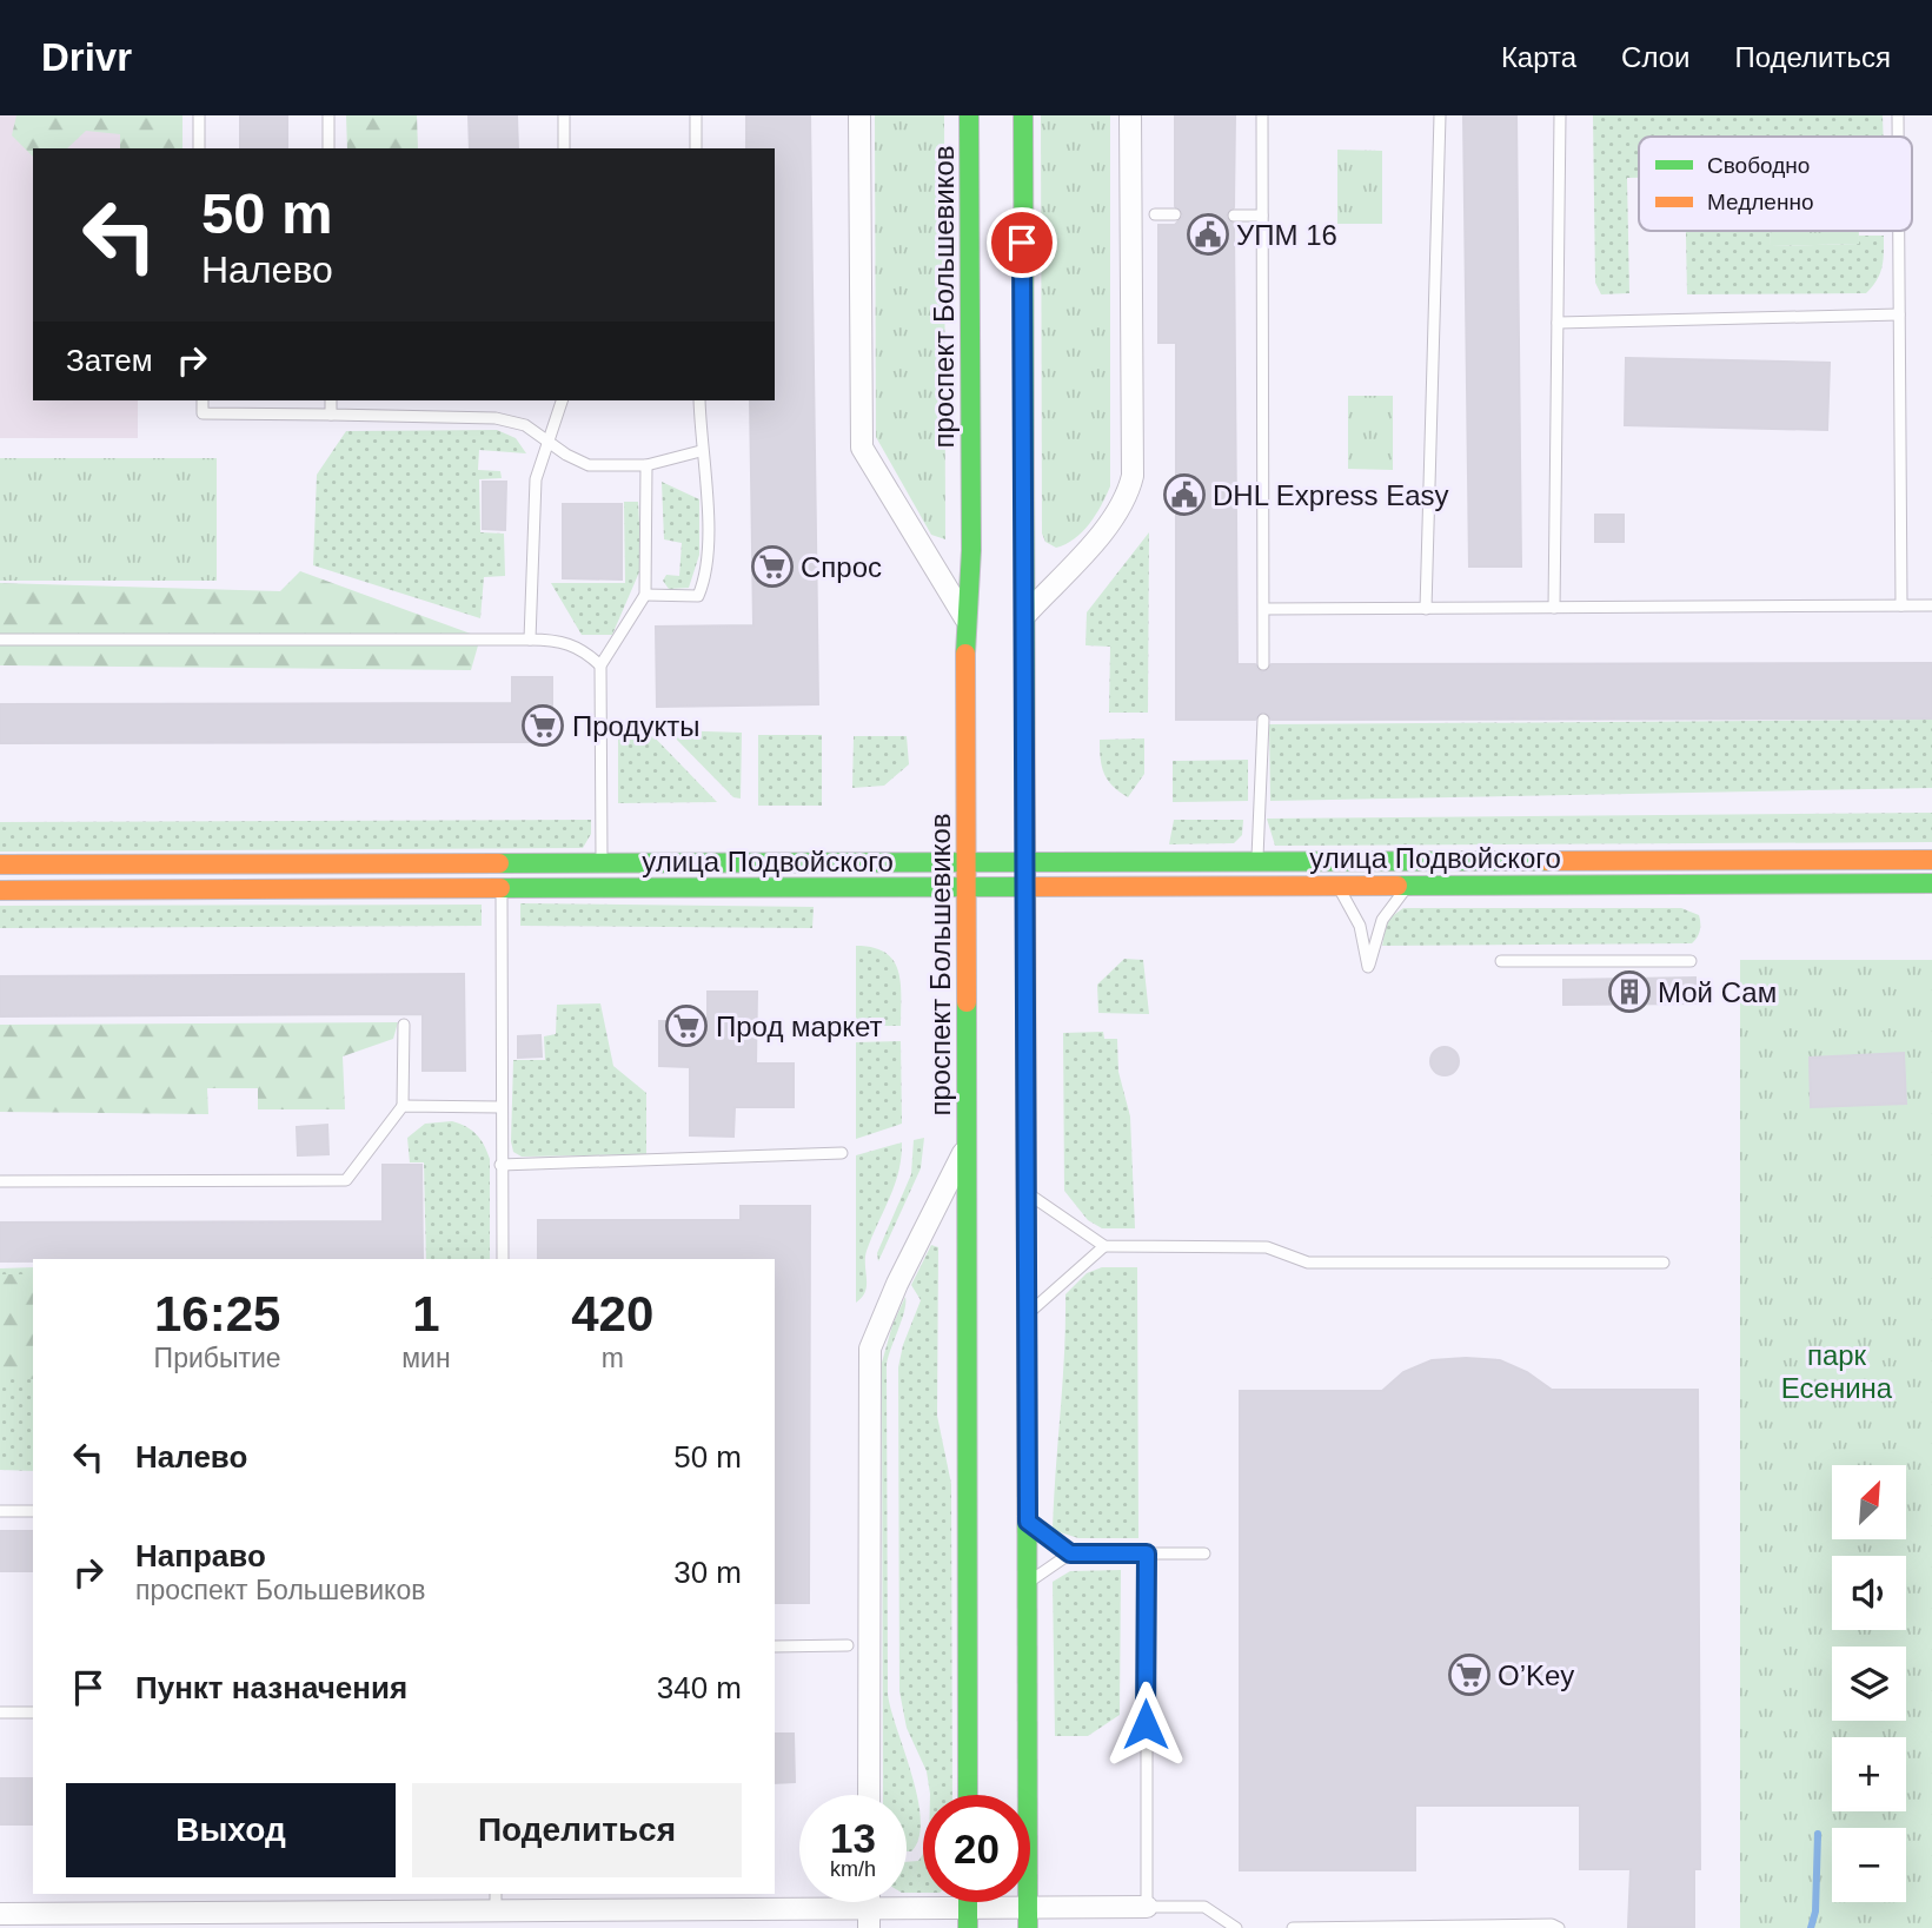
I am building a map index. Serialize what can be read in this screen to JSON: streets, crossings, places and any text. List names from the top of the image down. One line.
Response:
{"streets":{"street":["проспект Большевиков","улица Подвойского"]},"crossings":[["проспект Большевиков","улица Подвойского"]],"parks":["парк Есенина"],"places":{"public building":["УПМ 16","DHL Express Easy"],"supermarket":["Спрос","Продукты","Прод маркет","O’Key"],"building":["Мой Сам"]},"legend":["Свободно","Медленно"],"north":"top right","page":{"header":"Drivr","nav":["Карта","Слои","Поделиться"],"turn":["50 m","Налево"],"then":"Затем","eta":["16:25","Прибытие","1","мин","420","m"],"list":[{"name":"Налево","value":"50 m"},{"name":"Направо","note":"проспект Большевиков","value":"30 m"},{"name":"Пункт назначения","value":"340 m"}],"map_buttons":["+","−"],"buttons":["Выход","Поделиться"],"speed":"13 km/h","limit":"20"}}
